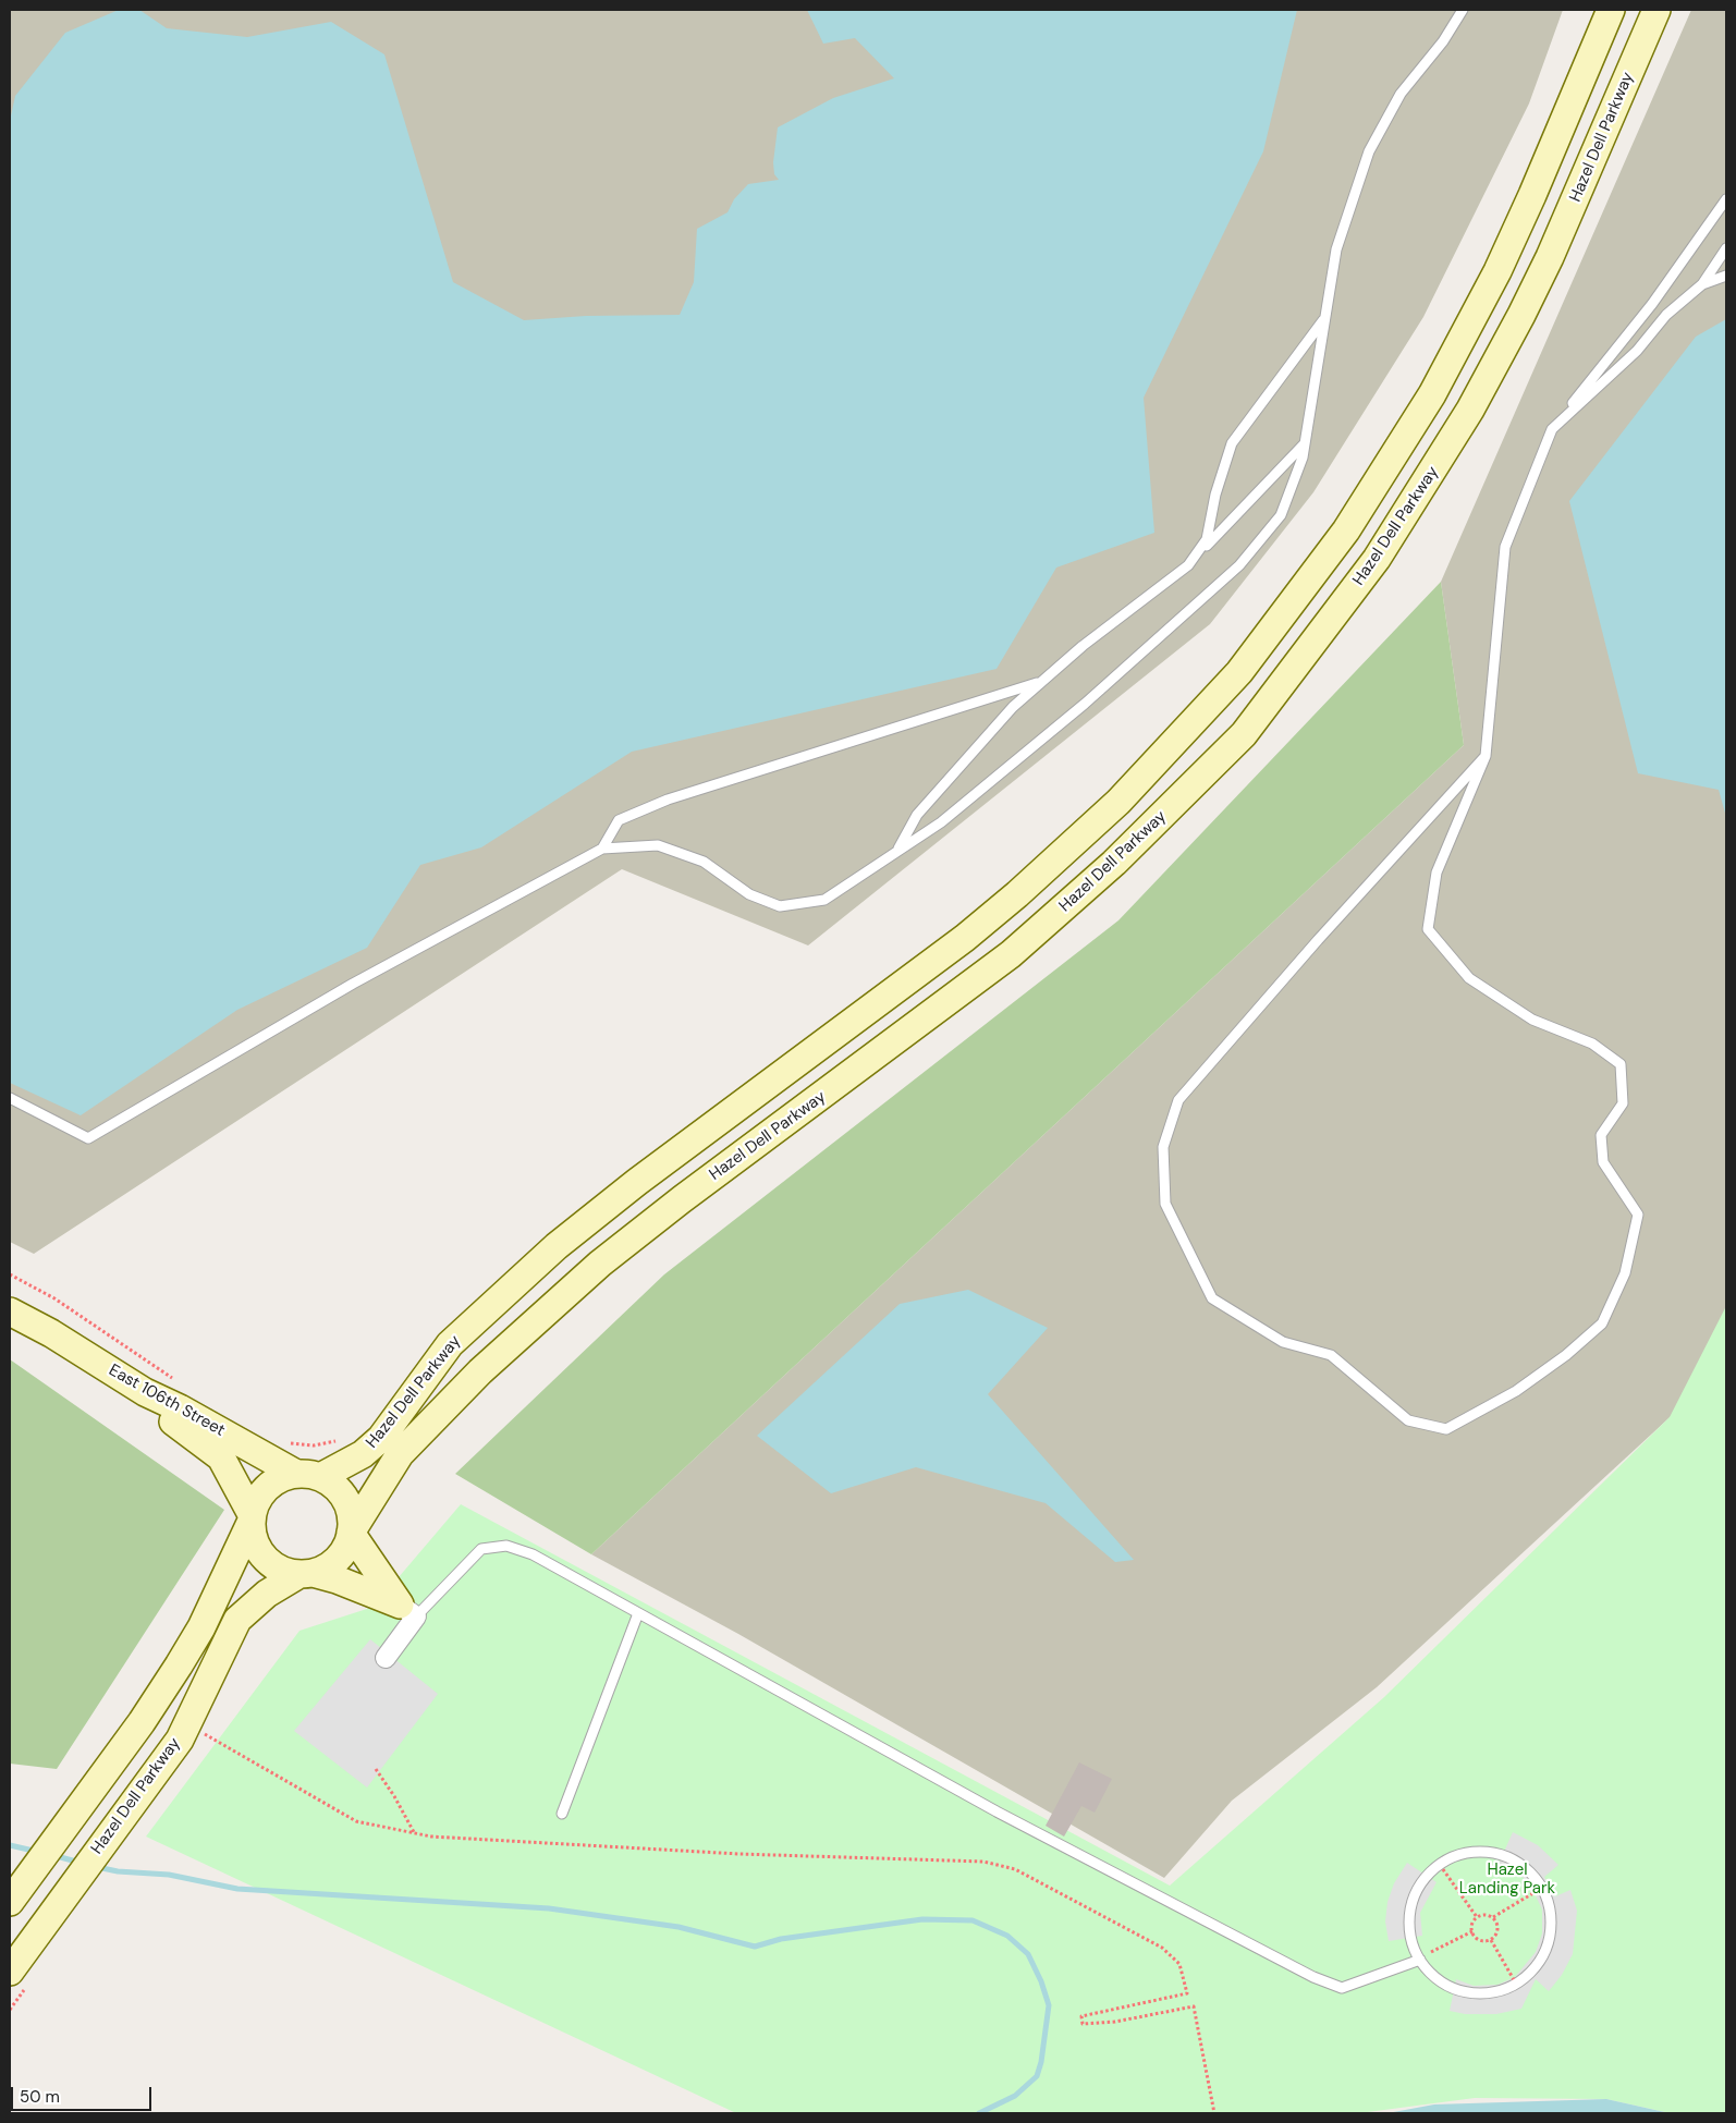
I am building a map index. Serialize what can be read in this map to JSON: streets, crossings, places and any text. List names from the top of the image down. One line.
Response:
{"streets":{"main road":["Hazel Dell Parkway","East 106th Street"]},"crossings":[["Hazel Dell Parkway","East 106th Street"]],"parks":["Hazel Landing Park"],"scale_bar":"50 m"}
